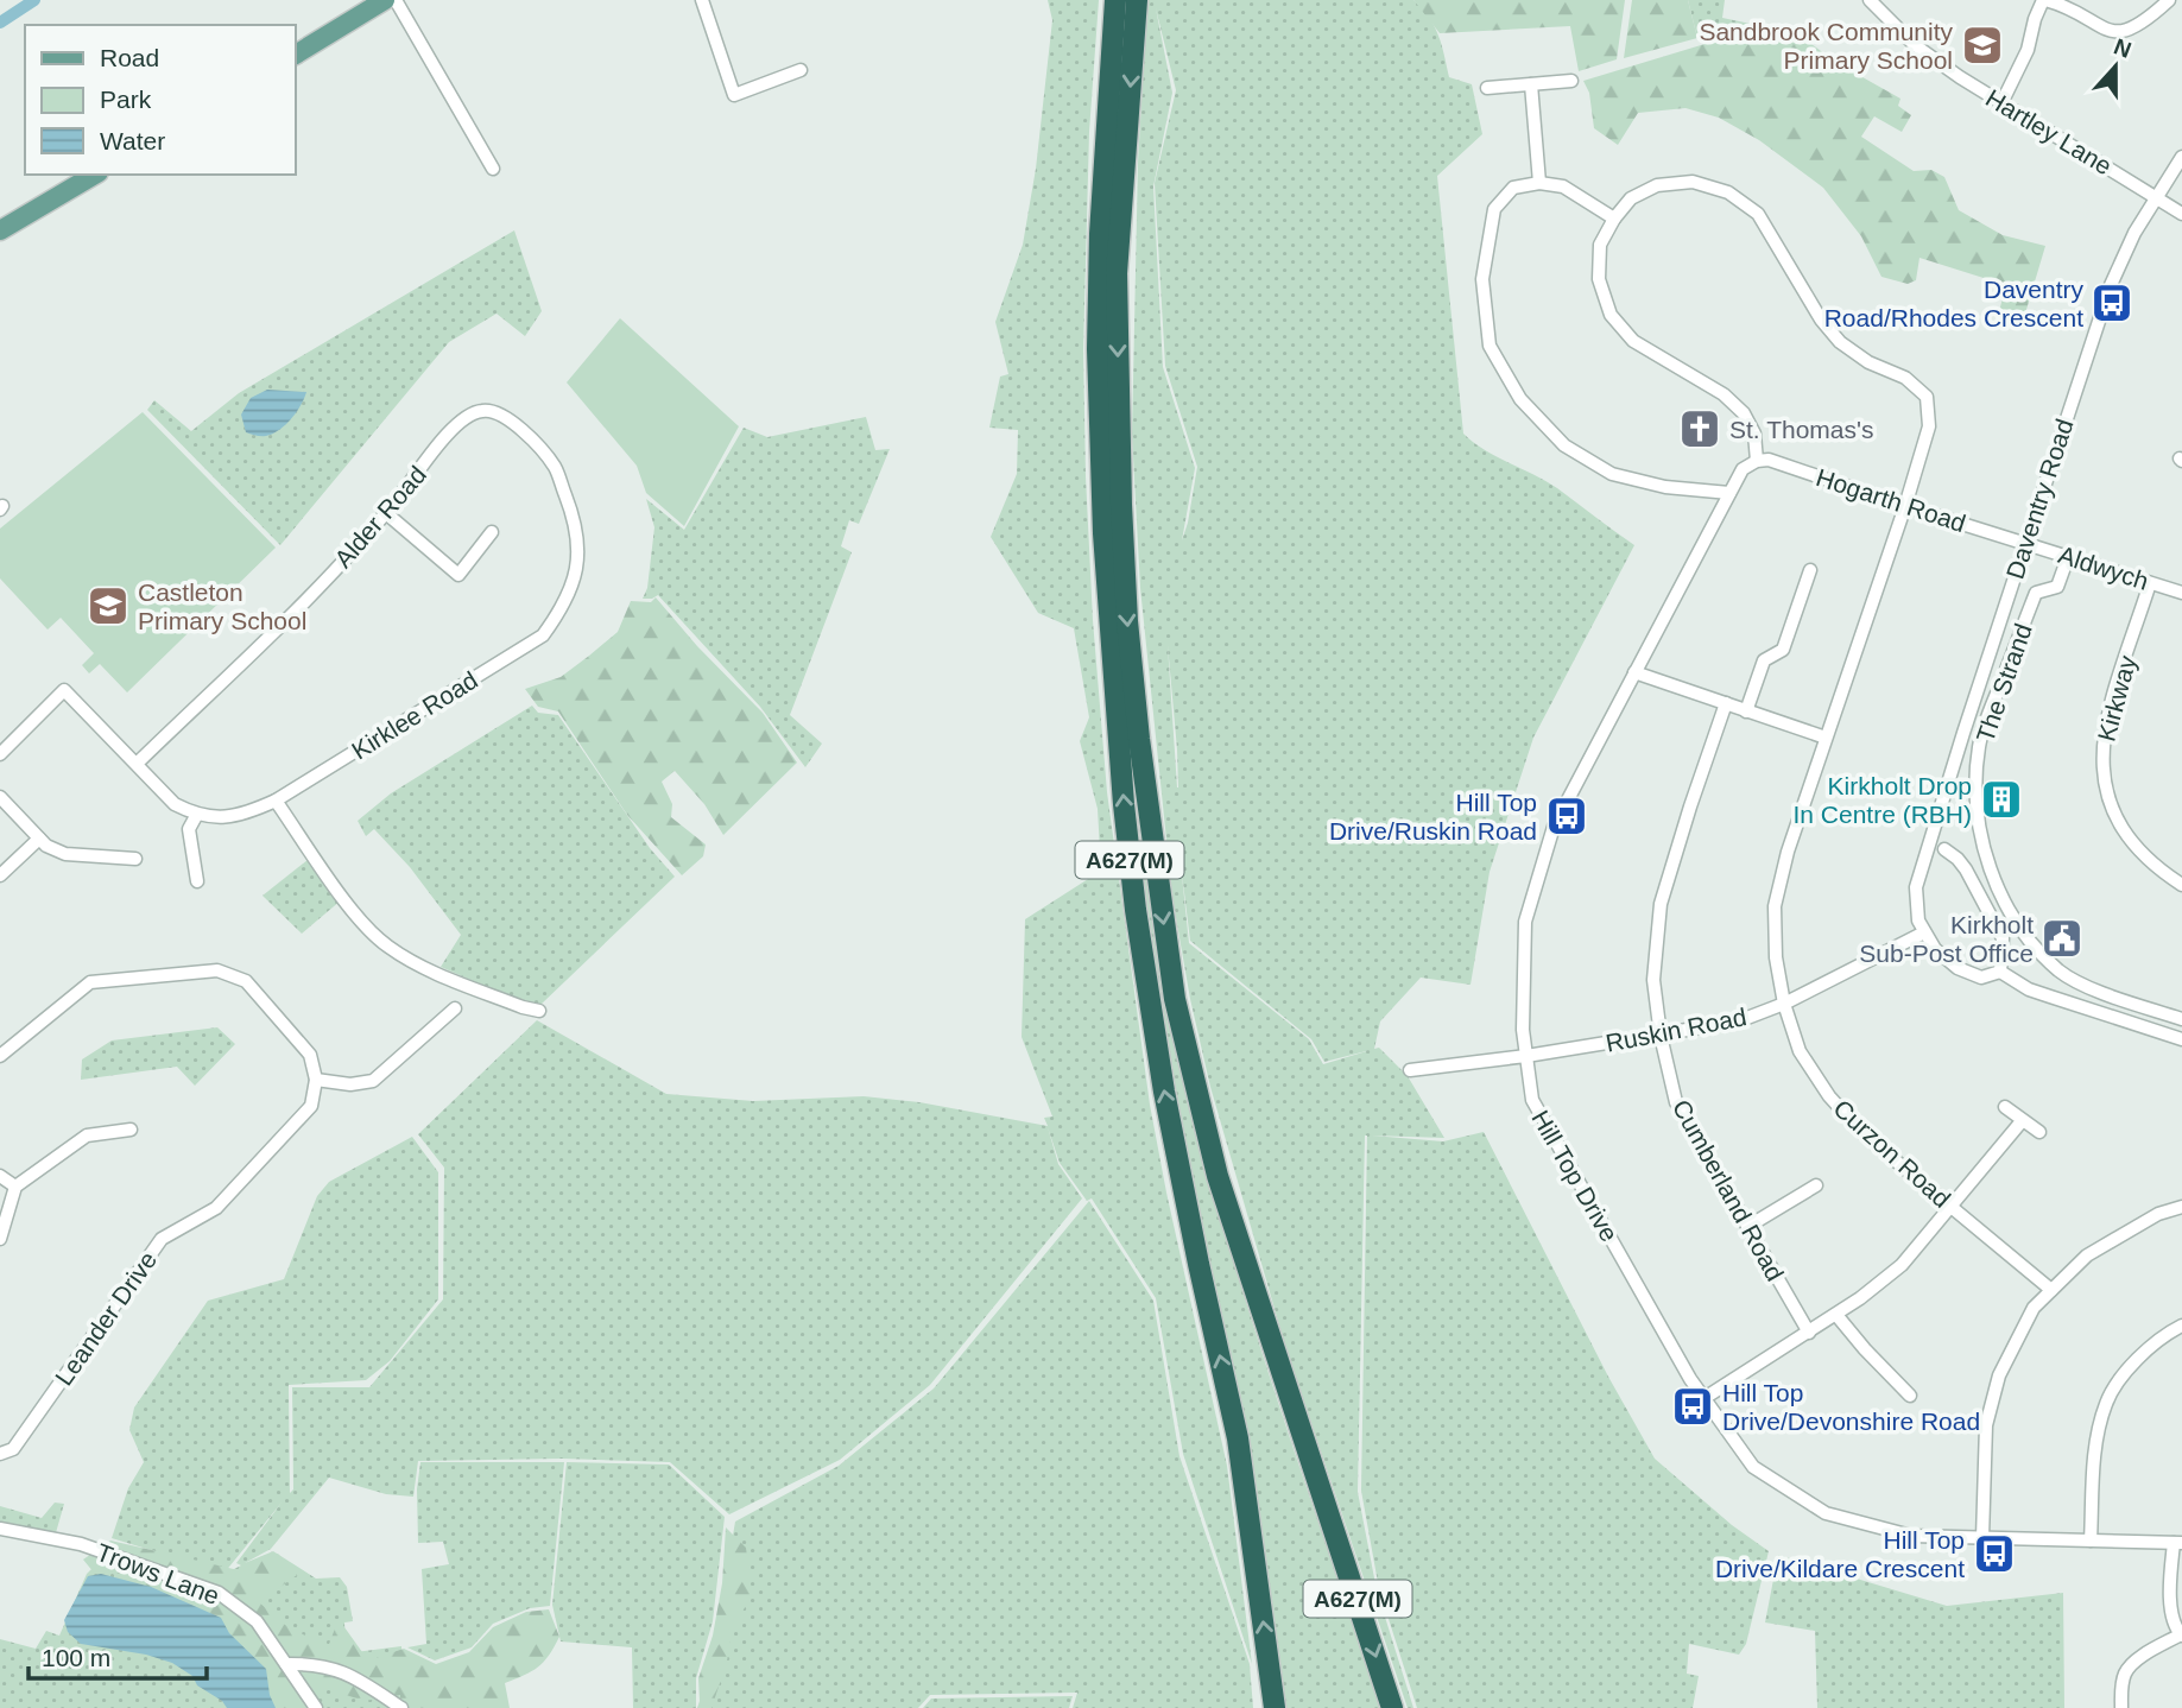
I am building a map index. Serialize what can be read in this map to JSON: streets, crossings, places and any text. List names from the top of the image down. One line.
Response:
{"streets":{"highway":["A627(M)"],"street":["Hartley Lane","Daventry Road","Hogarth Road","Alder Road","Aldwych","The Strand","Kirkway","Kirklee Road","Ruskin Road","Curzon Road","Hill Top Drive","Cumberland Road","Leander Drive","Trows Lane"]},"crossings":[["Hartley Lane","Daventry Road"],["Daventry Road","Hogarth Road"],["Daventry Road","Aldwych"],["Daventry Road","Ruskin Road"],["Hogarth Road","Aldwych"],["Hogarth Road","Curzon Road"],["Hogarth Road","Hill Top Drive"],["Alder Road","Kirklee Road"],["Aldwych","The Strand"],["Aldwych","Kirkway"],["Ruskin Road","Curzon Road"],["Ruskin Road","Hill Top Drive"],["Ruskin Road","Cumberland Road"]],"places":{"school or university":["Sandbrook Community Primary School","Castleton Primary School"],"bus stop":["Daventry Road/Rhodes Crescent","Hill Top Drive/Ruskin Road","Hill Top Drive/Devonshire Road","Hill Top Drive/Kildare Crescent"],"church":["St. Thomas's"],"building":["Kirkholt Drop In Centre (RBH)"],"public building":["Kirkholt Sub-Post Office"]},"legend":["Road","Park","Water"],"scale_bar":"100 m","north":"top"}
